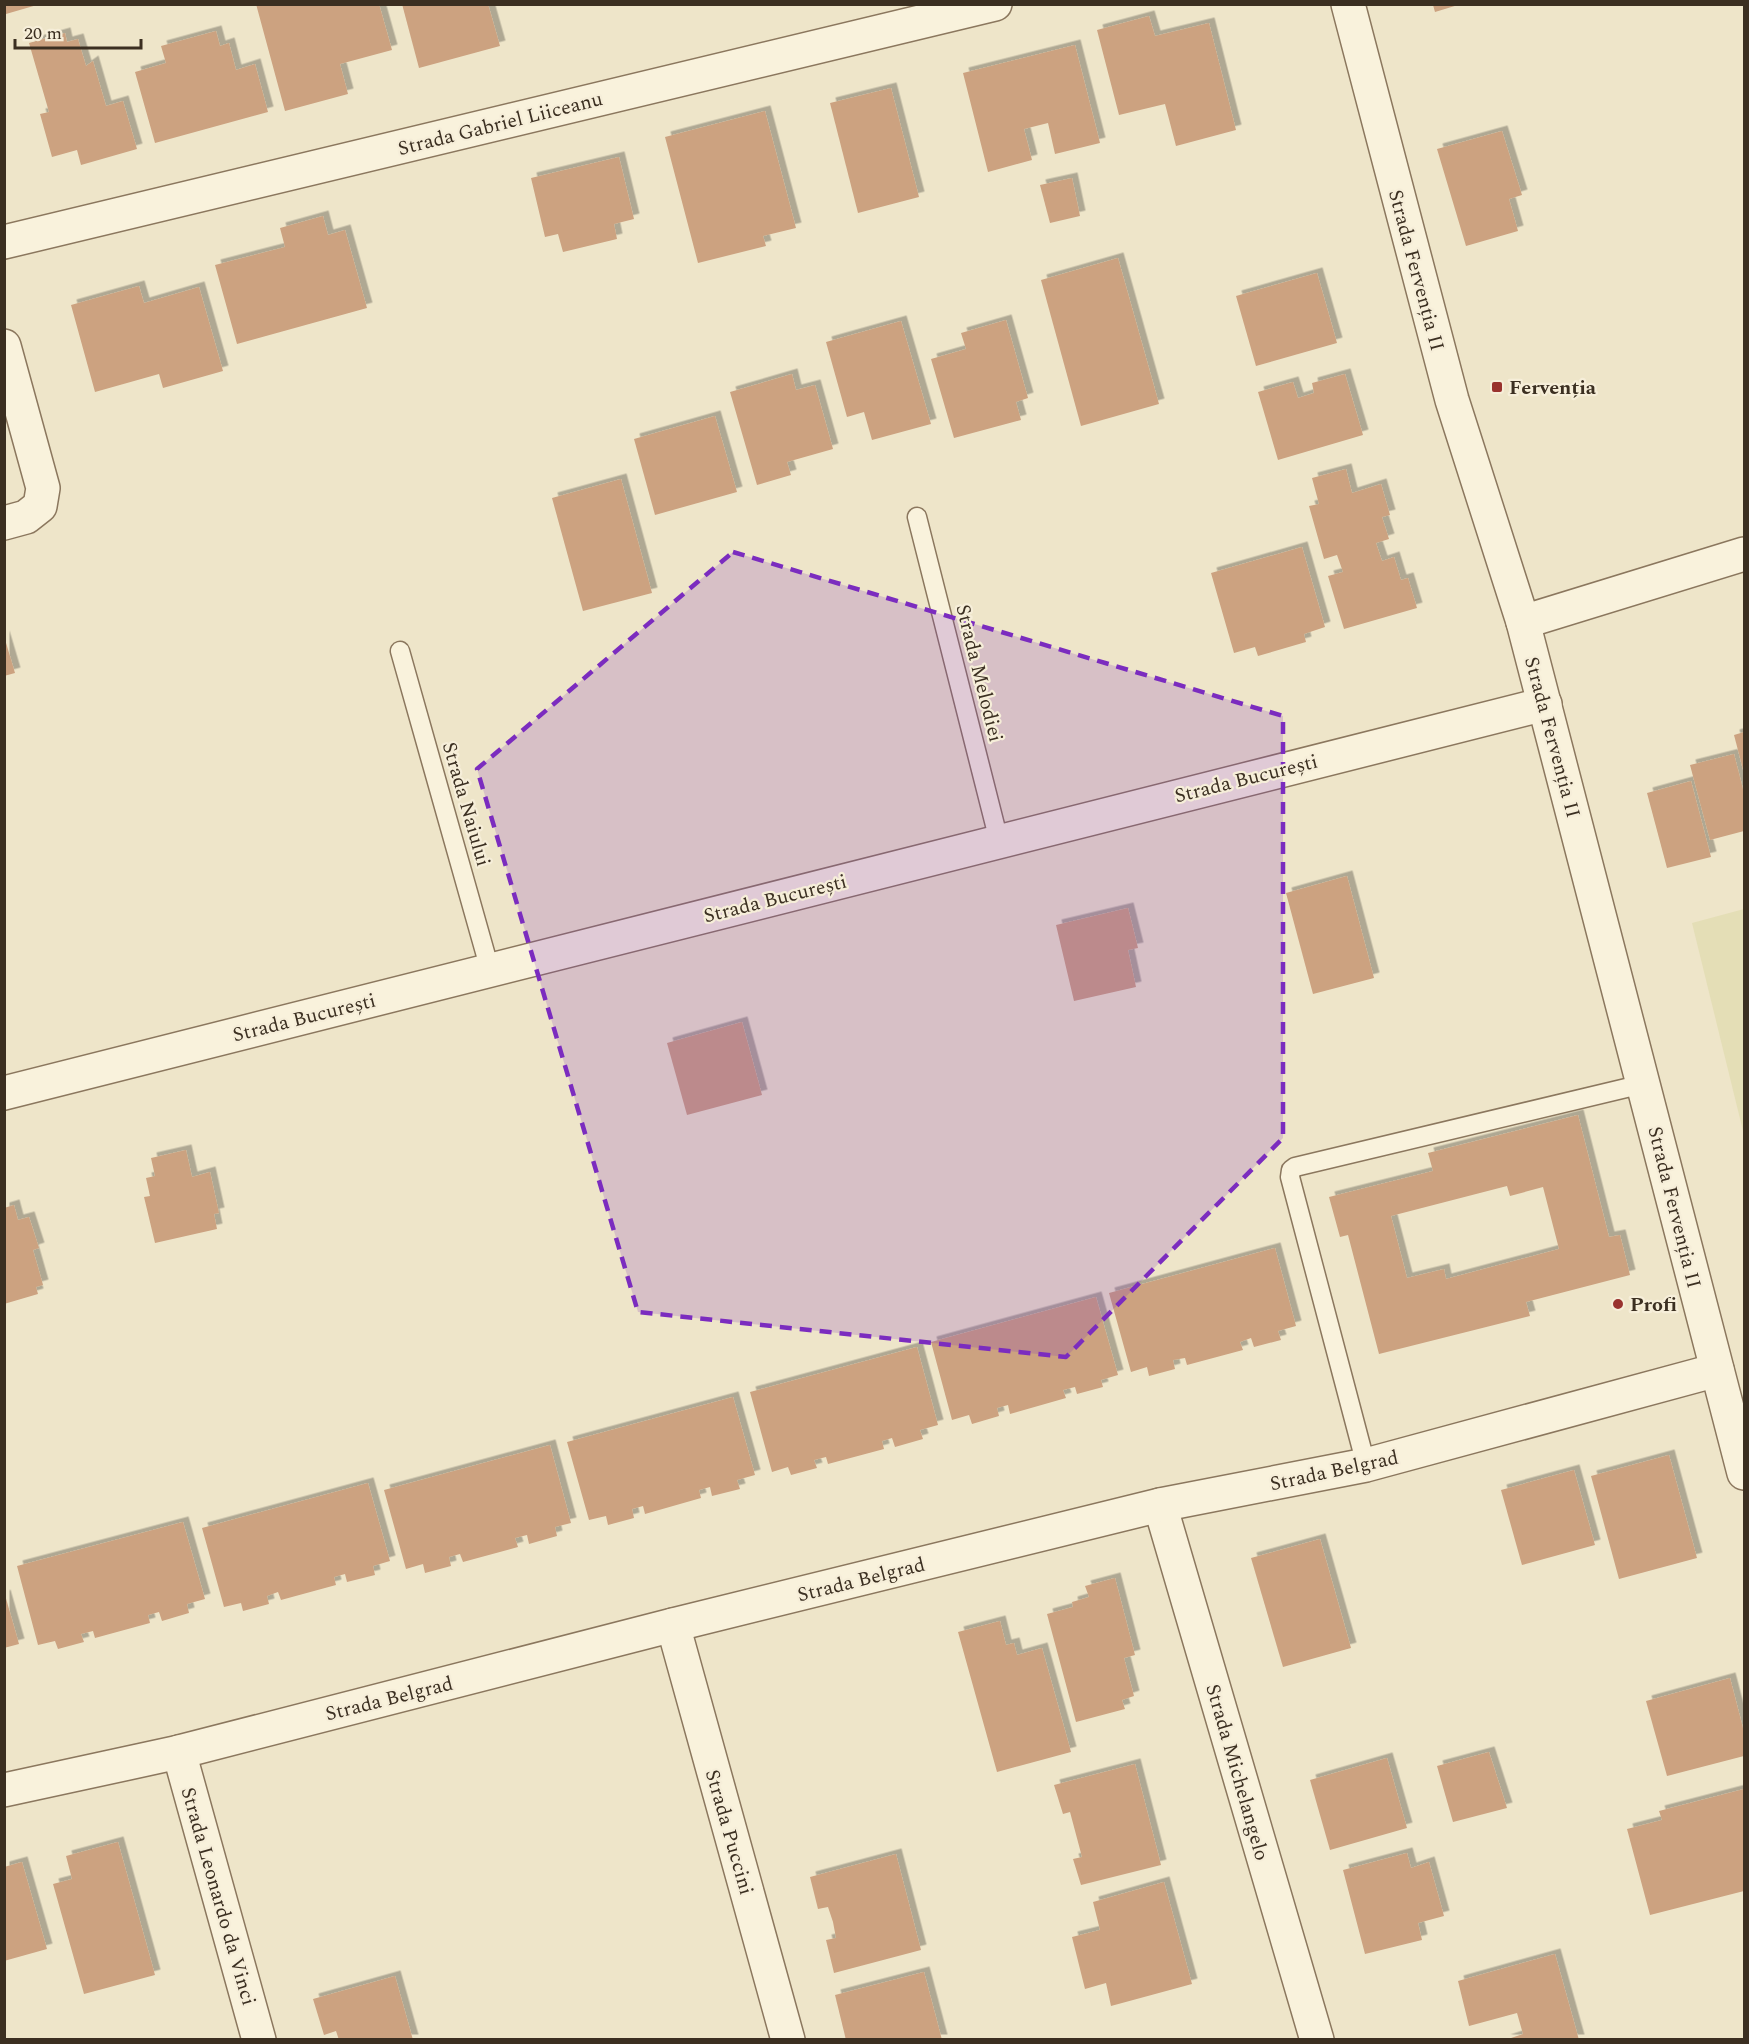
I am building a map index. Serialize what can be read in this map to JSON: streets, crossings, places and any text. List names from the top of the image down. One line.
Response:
{"streets":{"street":["Strada Gabriel Liiceanu","Strada Fervenția II","Strada București","Strada Belgrad","Strada Michelangelo","Strada Puccini","Strada Leonardo da Vinci"],"lane":["Strada Melodiei","Strada Naiului"]},"crossings":[["Strada Fervenția II","Strada București"],["Strada Fervenția II","Strada Belgrad"],["Strada Melodiei","Strada București"],["Strada București","Strada Naiului"],["Strada Belgrad","Strada Michelangelo"],["Strada Belgrad","Strada Puccini"],["Strada Belgrad","Strada Leonardo da Vinci"]],"places":{"transit":["Fervenția"],"other":["Profi"]},"scale_bar":"20 m"}
